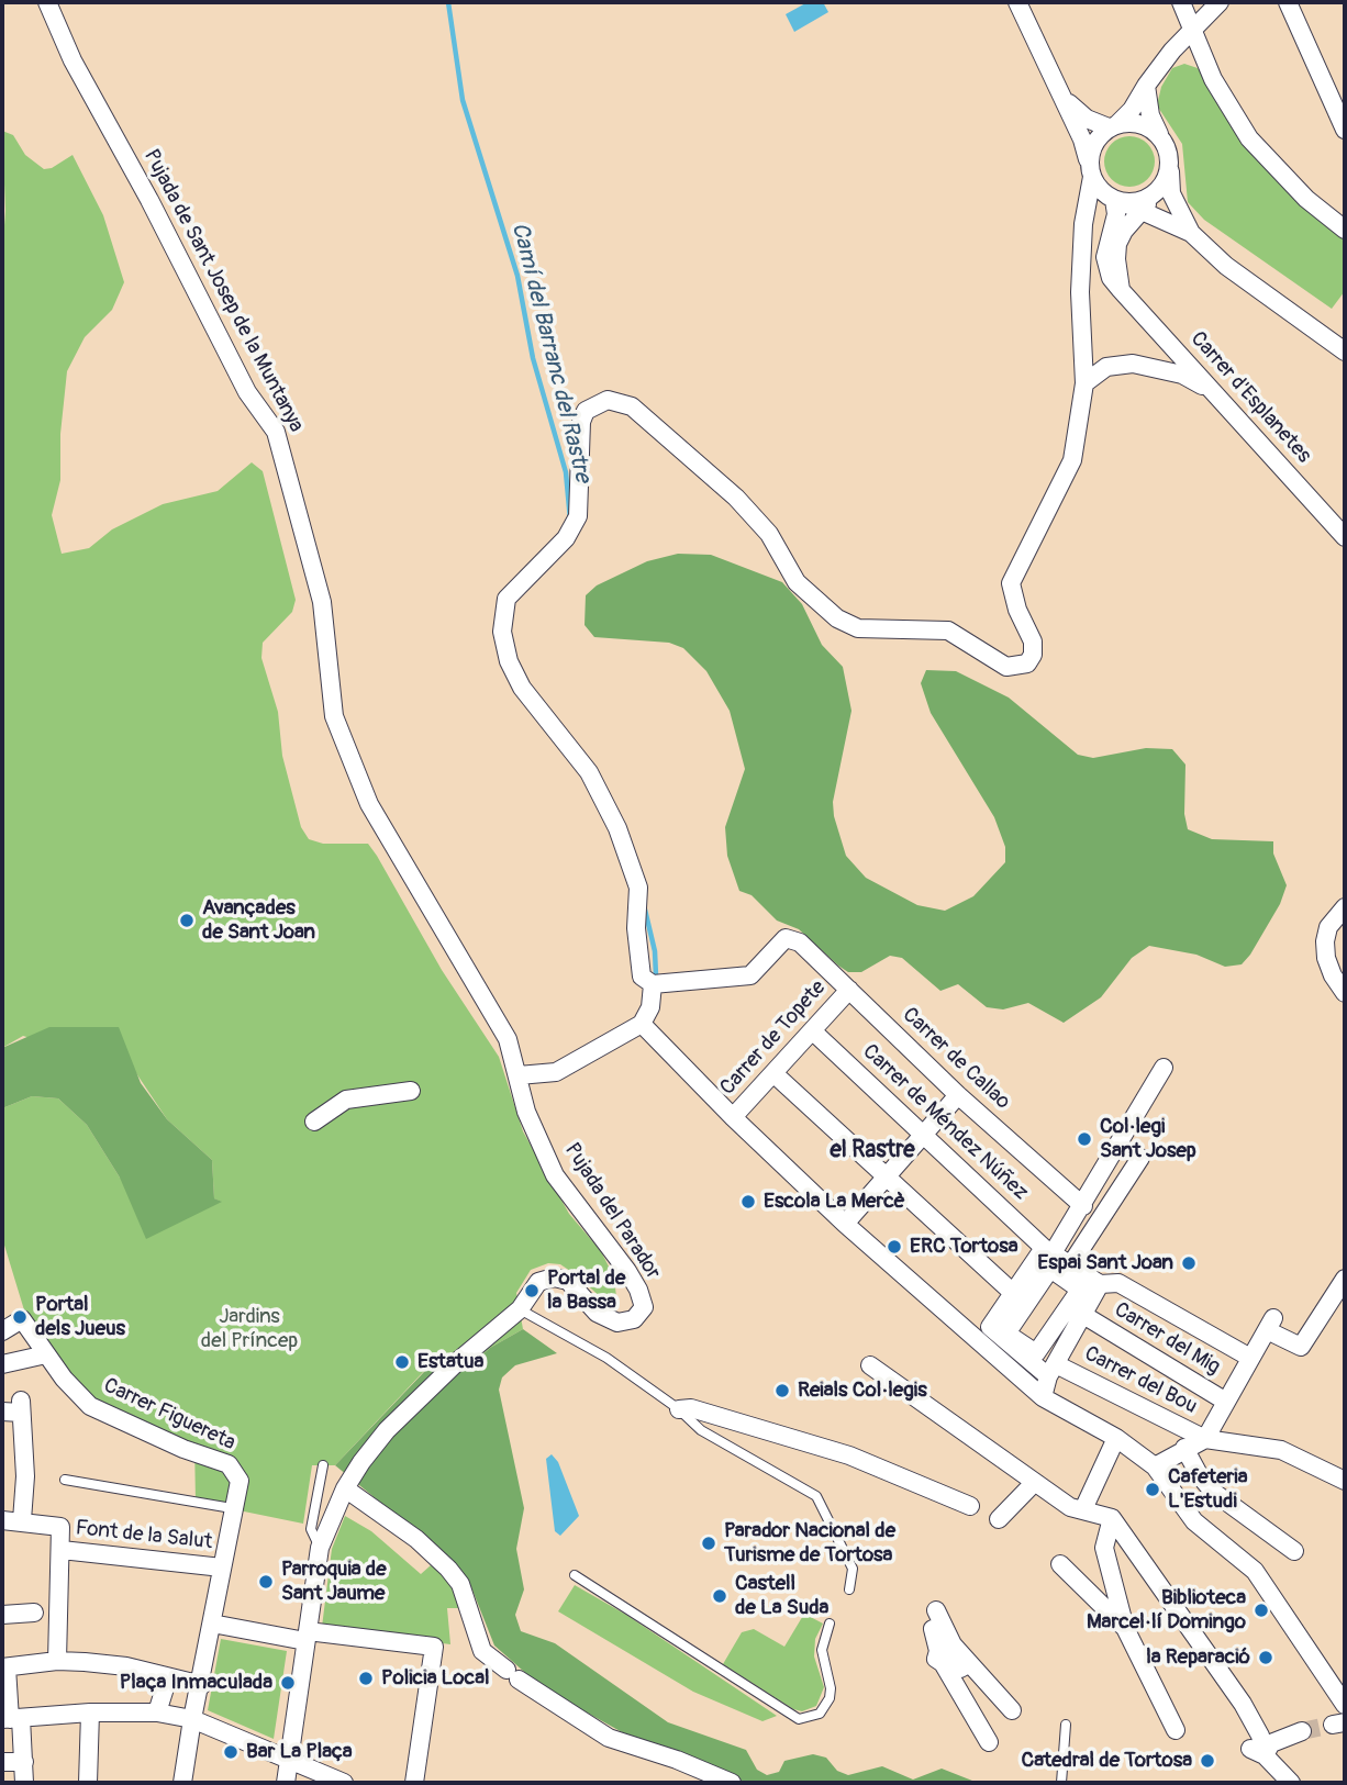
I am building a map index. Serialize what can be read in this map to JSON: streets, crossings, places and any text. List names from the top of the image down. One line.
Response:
{"streets":{"street":["Pujada de Sant Josep de la Muntanya","Carrer d'Esplanetes","Carrer de Topete","Carrer de Callao","Carrer de Méndez Núñez","Pujada del Parador","Carrer del Mig","Carrer del Bou","Carrer Figuereta","Font de la Salut"]},"crossings":[["Pujada de Sant Josep de la Muntanya","Pujada del Parador"],["Carrer de Topete","Carrer de Callao"],["Carrer de Topete","Carrer de Méndez Núñez"]],"districts":["el Rastre"],"water":["Camí del Barranc del Rastre"],"parks":["Jardins del Príncep"],"places":["Avançades de Sant Joan","Col·legi Sant Josep","Escola La Mercè","ERC Tortosa","Espai Sant Joan","Portal de la Bassa","Portal dels Jueus","Estatua","Reials Col·legis","Cafeteria L'Estudi","Parador Nacional de Turisme de Tortosa","Parroquia de Sant Jaume","Castell de La Suda","Biblioteca Marcel·lí Domingo","la Reparació","Policia Local","Plaça Inmaculada","Bar La Plaça","Catedral de Tortosa"]}
